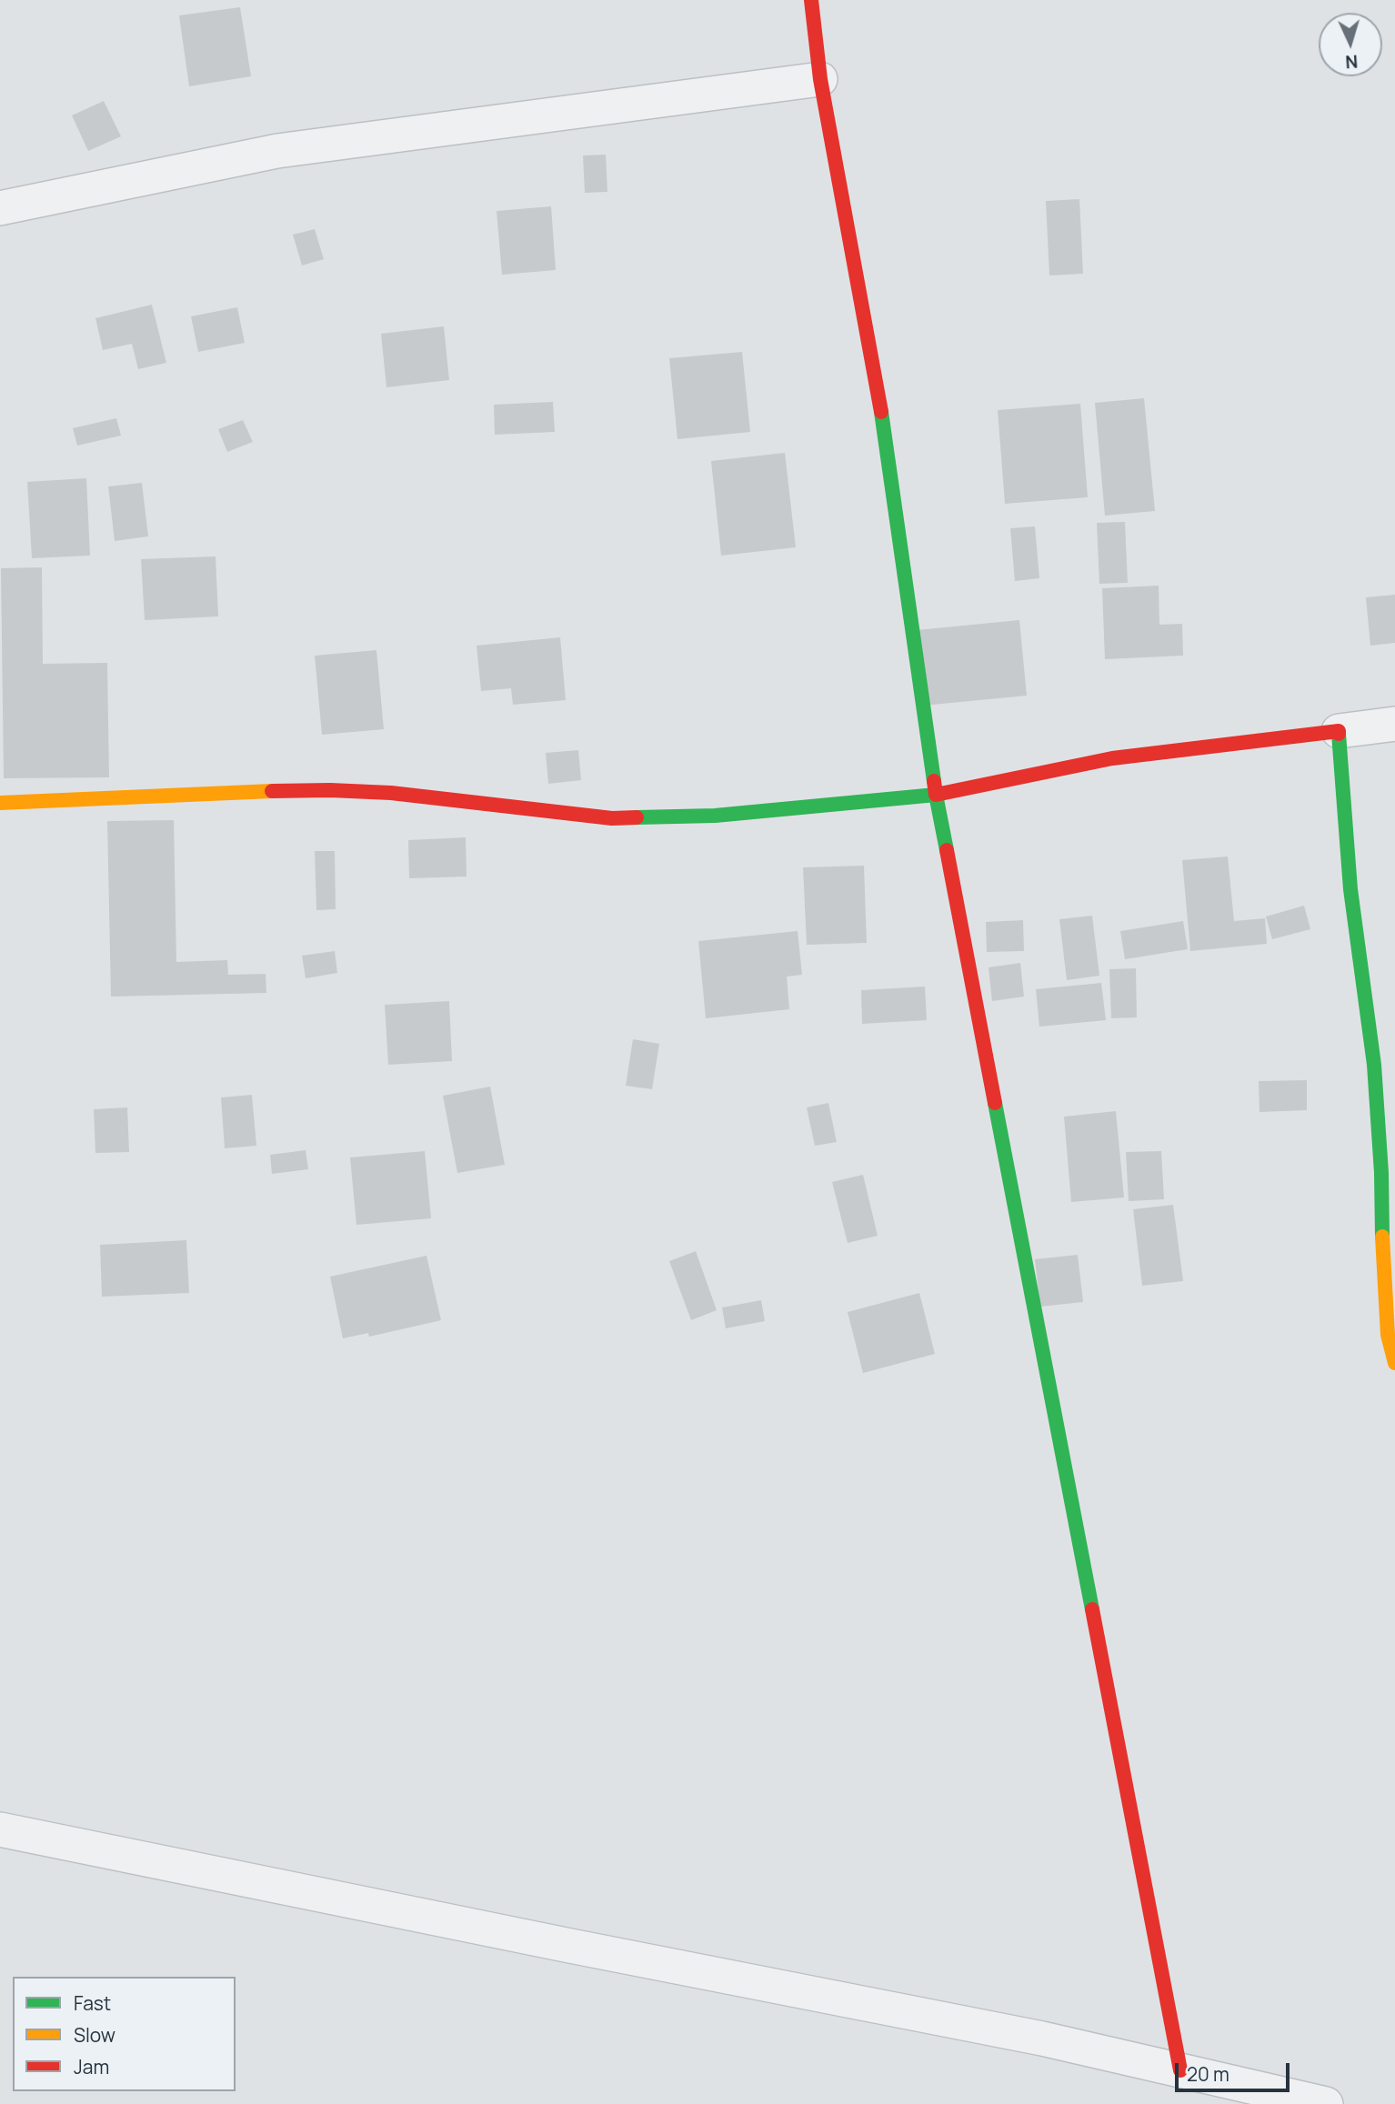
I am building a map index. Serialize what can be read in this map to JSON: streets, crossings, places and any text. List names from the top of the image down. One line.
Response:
{"legend":["Fast","Slow","Jam"],"scale_bar":"20 m","north":"bottom"}
